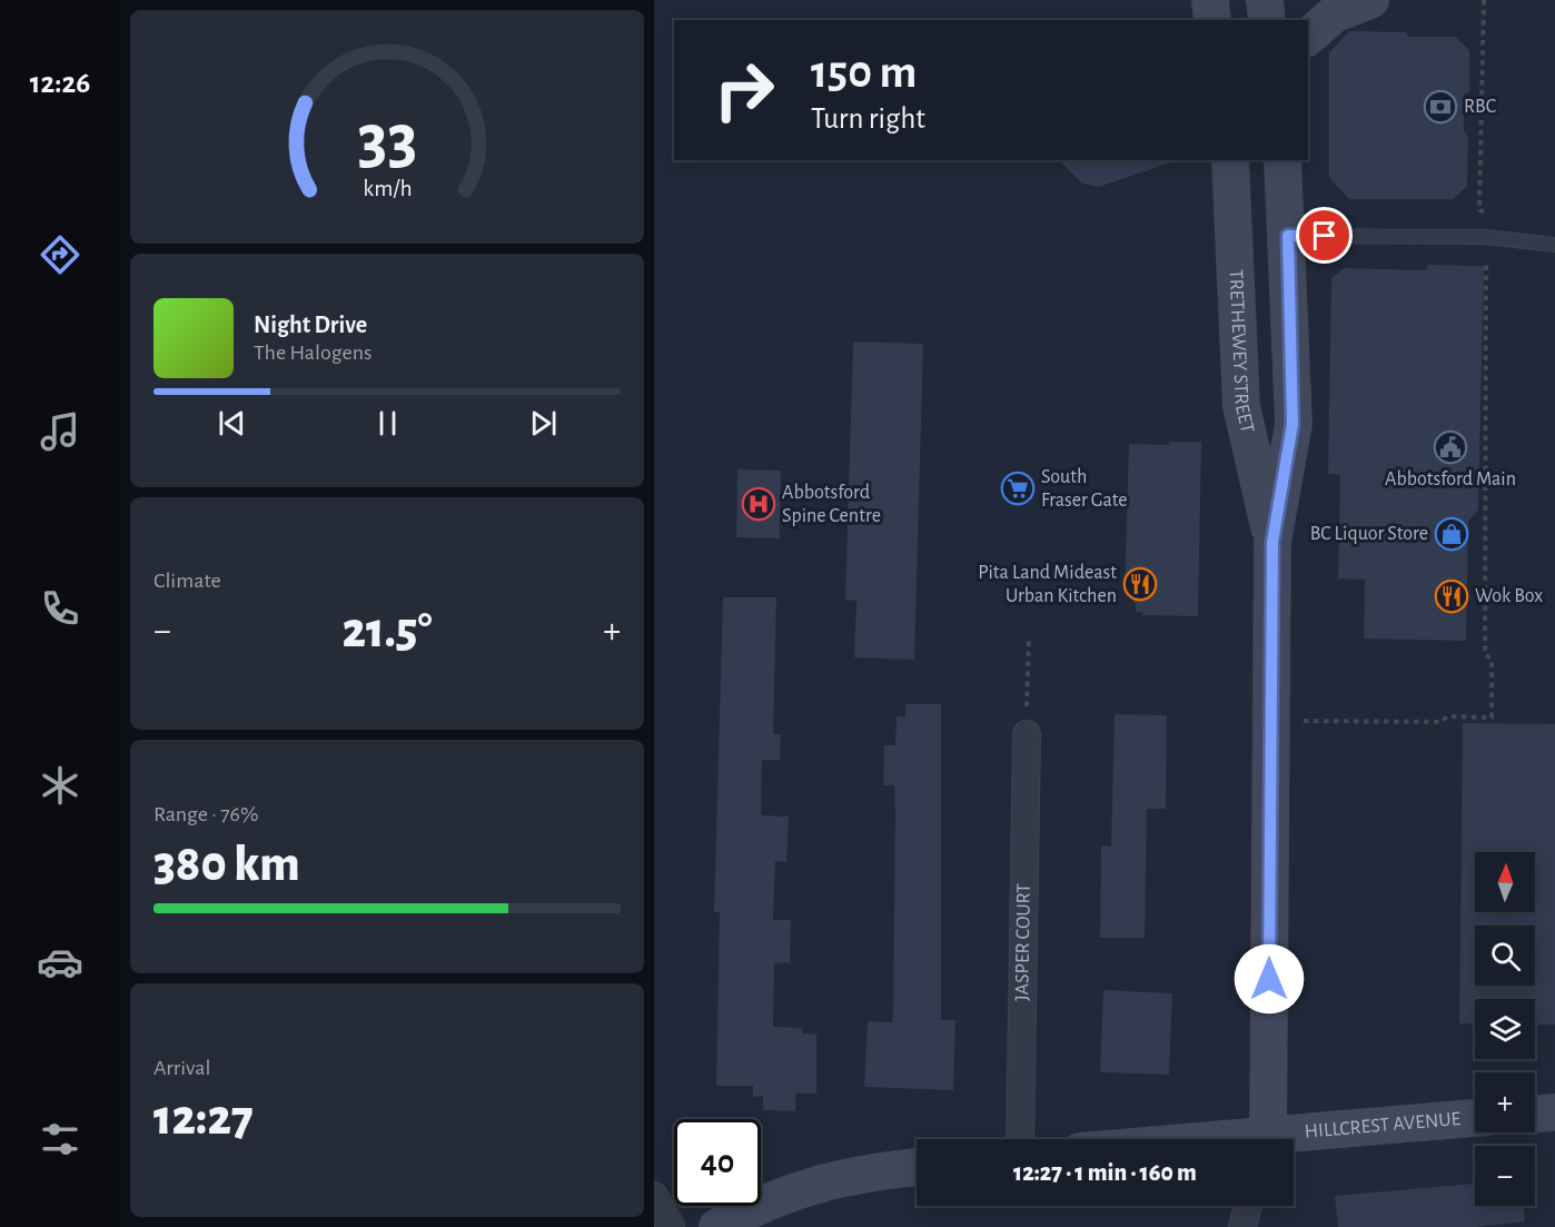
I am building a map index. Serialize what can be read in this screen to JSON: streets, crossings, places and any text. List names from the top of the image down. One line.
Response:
{"streets":{"street":["TRETHEWEY STREET","JASPER COURT","HILLCREST AVENUE"]},"places":{"bank":["RBC"],"public building":["Abbotsford Main"],"supermarket":["South Fraser Gate"],"hospital":["Abbotsford Spine Centre"],"shop":["BC Liquor Store"],"restaurant":["Pita Land Mideast Urban Kitchen","Wok Box"]},"north":"top","page":{"tabs":"12:26","turn":["150 m","Turn right"],"song":["Night Drive","The Halogens"],"tile":["Climate",["Range · 76%","380 km"],["Arrival","12:27"]],"heat":["−","21.5°","+"],"map_buttons":["+","−"],"limit":"40","trip":"12:27 · 1 min · 160 m","gauge":["33","km/h"]}}
